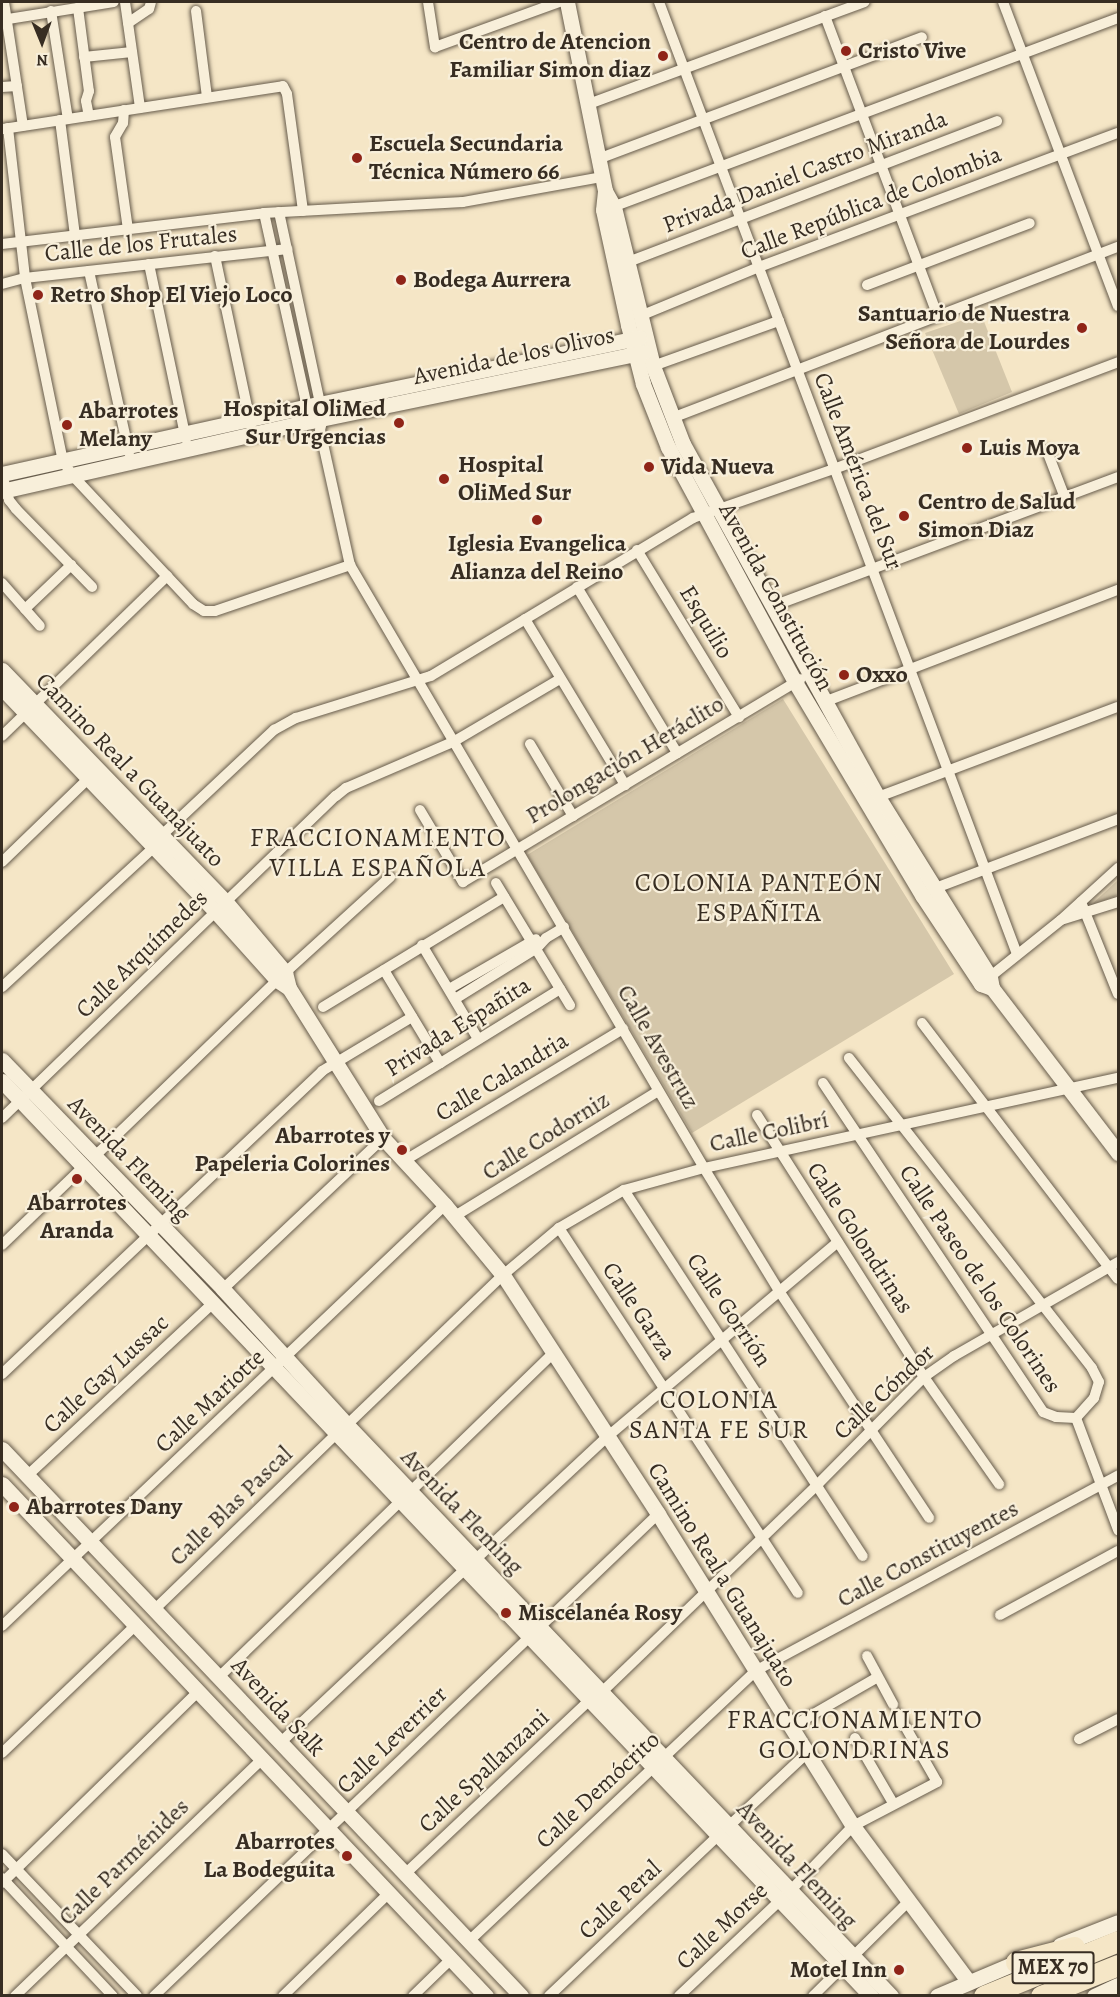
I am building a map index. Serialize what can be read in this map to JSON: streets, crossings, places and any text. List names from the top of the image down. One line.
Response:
{"streets":{"highway":["MEX 70"],"street":["Privada Daniel Castro Miranda","Calle República de Colombia","Calle de los Frutales","Avenida de los Olivos","Calle América del Sur","Avenida Constitución","Esquilio","Prolongación Heráclito","Camino Real a Guanajuato","Calle Arquímedes","Privada Españita","Calle Avestruz","Calle Calandria","Calle Colibrí","Calle Codorniz","Avenida Fleming","Calle Golondrinas","Calle Paseo de los Colorines","Calle Gorrión","Calle Garza","Calle Gay Lussac","Calle Cóndor","Calle Mariotte","Calle Blas Pascal","Calle Constituyentes","Avenida Salk","Calle Leverrier","Calle Spallanzani","Calle Demócrito","Calle Parménides","Calle Peral","Calle Morse"]},"crossings":[["Privada Daniel Castro Miranda","Calle América del Sur"],["Privada Daniel Castro Miranda","Avenida Constitución"],["Calle República de Colombia","Calle América del Sur"],["Calle República de Colombia","Avenida Constitución"],["Avenida de los Olivos","Avenida Constitución"],["Avenida de los Olivos","Calle Avestruz"],["Avenida Constitución","Prolongación Heráclito"],["Avenida Constitución","Calle Colibrí"],["Esquilio","Prolongación Heráclito"],["Prolongación Heráclito","Calle Avestruz"],["Camino Real a Guanajuato","Calle Arquímedes"],["Camino Real a Guanajuato","Calle Calandria"],["Camino Real a Guanajuato","Calle Colibrí"],["Camino Real a Guanajuato","Calle Codorniz"],["Camino Real a Guanajuato","Calle Cóndor"],["Camino Real a Guanajuato","Calle Mariotte"],["Camino Real a Guanajuato","Calle Blas Pascal"],["Camino Real a Guanajuato","Calle Constituyentes"],["Camino Real a Guanajuato","Calle Leverrier"],["Camino Real a Guanajuato","Calle Spallanzani"],["Camino Real a Guanajuato","Calle Demócrito"],["Camino Real a Guanajuato","Calle Peral"],["Camino Real a Guanajuato","Calle Morse"],["Camino Real a Guanajuato","MEX 70"],["Calle Arquímedes","Calle Avestruz"],["Calle Arquímedes","Avenida Fleming"],["Calle Avestruz","Calle Calandria"],["Calle Avestruz","Calle Colibrí"],["Calle Avestruz","Calle Codorniz"],["Calle Avestruz","Calle Cóndor"],["Calle Colibrí","Calle Golondrinas"],["Calle Colibrí","Calle Paseo de los Colorines"],["Calle Colibrí","Calle Gorrión"],["Calle Colibrí","Calle Garza"],["Calle Colibrí","Calle Blas Pascal"],["Calle Codorniz","Calle Mariotte"],["Avenida Fleming","Calle Gay Lussac"],["Avenida Fleming","Calle Mariotte"],["Avenida Fleming","Calle Blas Pascal"],["Avenida Fleming","Calle Leverrier"],["Avenida Fleming","Calle Spallanzani"],["Avenida Fleming","Calle Demócrito"],["Avenida Fleming","Calle Peral"],["Avenida Fleming","Calle Morse"],["Calle Golondrinas","Calle Cóndor"],["Calle Paseo de los Colorines","Calle Cóndor"],["Calle Gorrión","Calle Cóndor"],["Calle Garza","Calle Cóndor"],["Calle Gay Lussac","Avenida Salk"],["Calle Cóndor","Calle Spallanzani"],["Calle Mariotte","Avenida Salk"],["Calle Blas Pascal","Avenida Salk"],["Calle Constituyentes","Calle Demócrito"],["Avenida Salk","Calle Leverrier"],["Avenida Salk","Calle Spallanzani"],["Avenida Salk","Calle Demócrito"],["Avenida Salk","Calle Parménides"]],"districts":["FRACCIONAMIENTO VILLA ESPAÑOLA","COLONIA PANTEÓN ESPAÑITA","COLONIA SANTA FE SUR","FRACCIONAMIENTO GOLONDRINAS"],"places":["Cristo Vive","Centro de Atencion Familiar Simon diaz","Escuela Secundaria Técnica Número 66","Bodega Aurrera","Retro Shop El Viejo Loco","Santuario de Nuestra Señora de Lourdes","Hospital OliMed Sur Urgencias","Abarrotes Melany","Luis Moya","Vida Nueva","Hospital OliMed Sur","Centro de Salud Simon Diaz","Iglesia Evangelica Alianza del Reino","Oxxo","Abarrotes y Papeleria Colorines","Abarrotes Aranda","Abarrotes Dany","Miscelanéa Rosy","Abarrotes La Bodeguita","Motel Inn"],"north":"bottom"}
